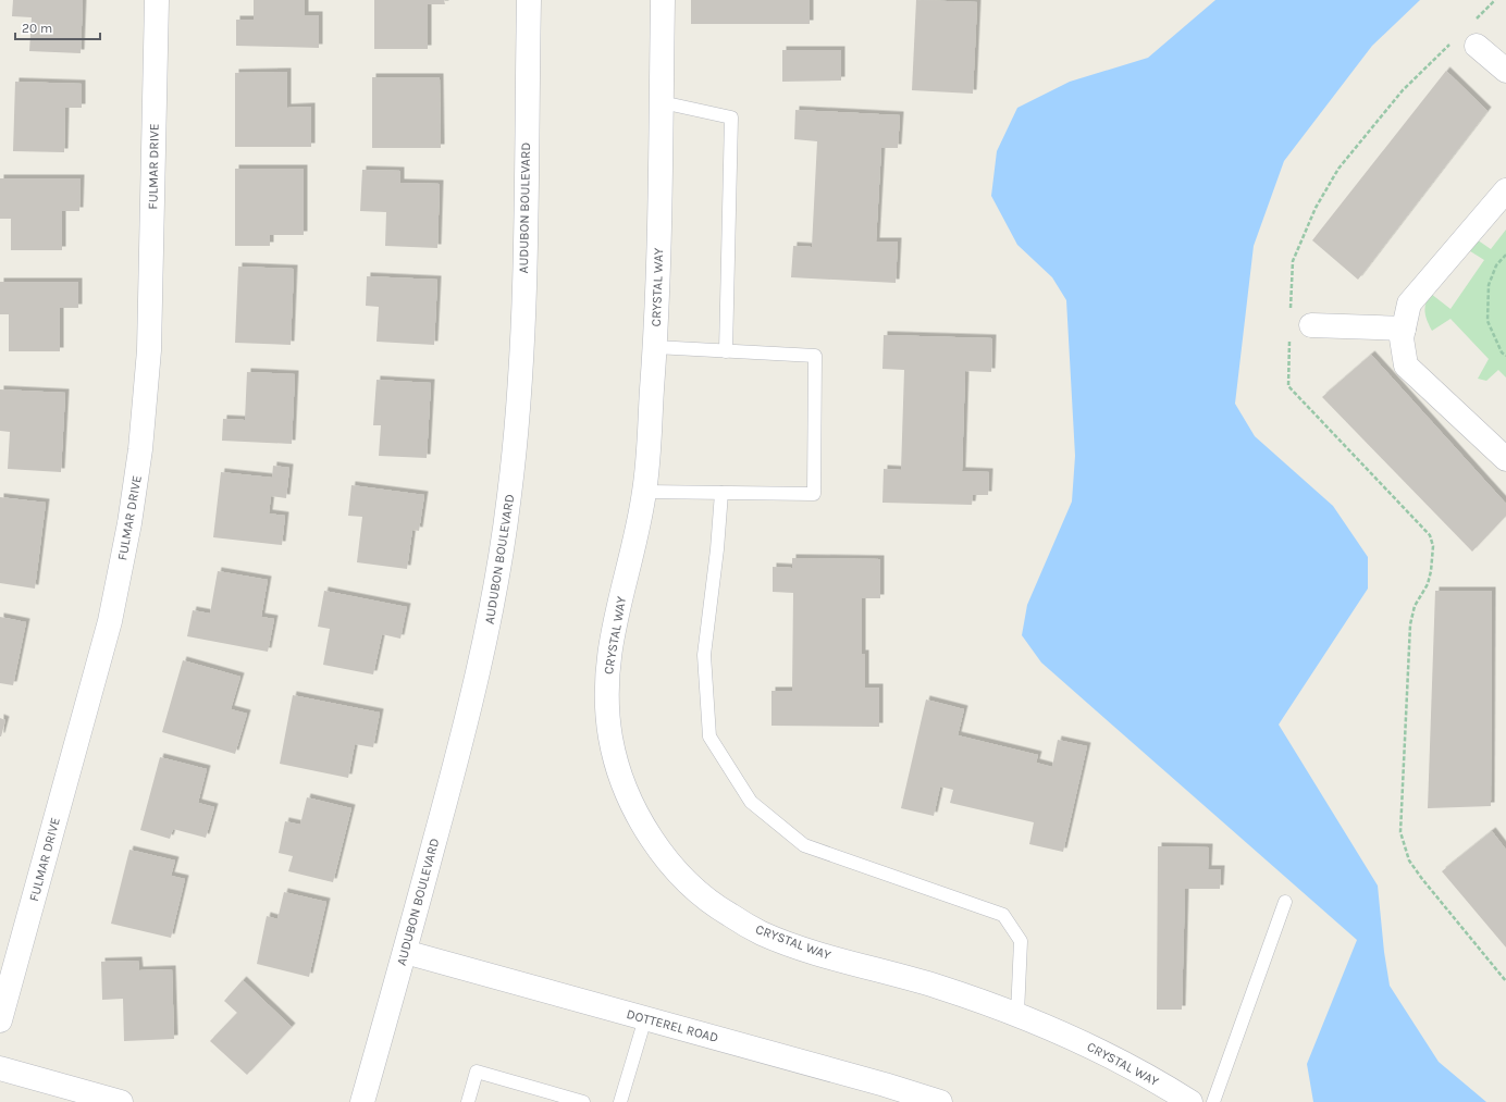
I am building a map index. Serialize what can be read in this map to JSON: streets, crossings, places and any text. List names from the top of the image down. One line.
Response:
{"streets":{"street":["FULMAR DRIVE","AUDUBON BOULEVARD","CRYSTAL WAY","DOTTEREL ROAD"]},"crossings":[["AUDUBON BOULEVARD","DOTTEREL ROAD"]],"scale_bar":"20 m"}
